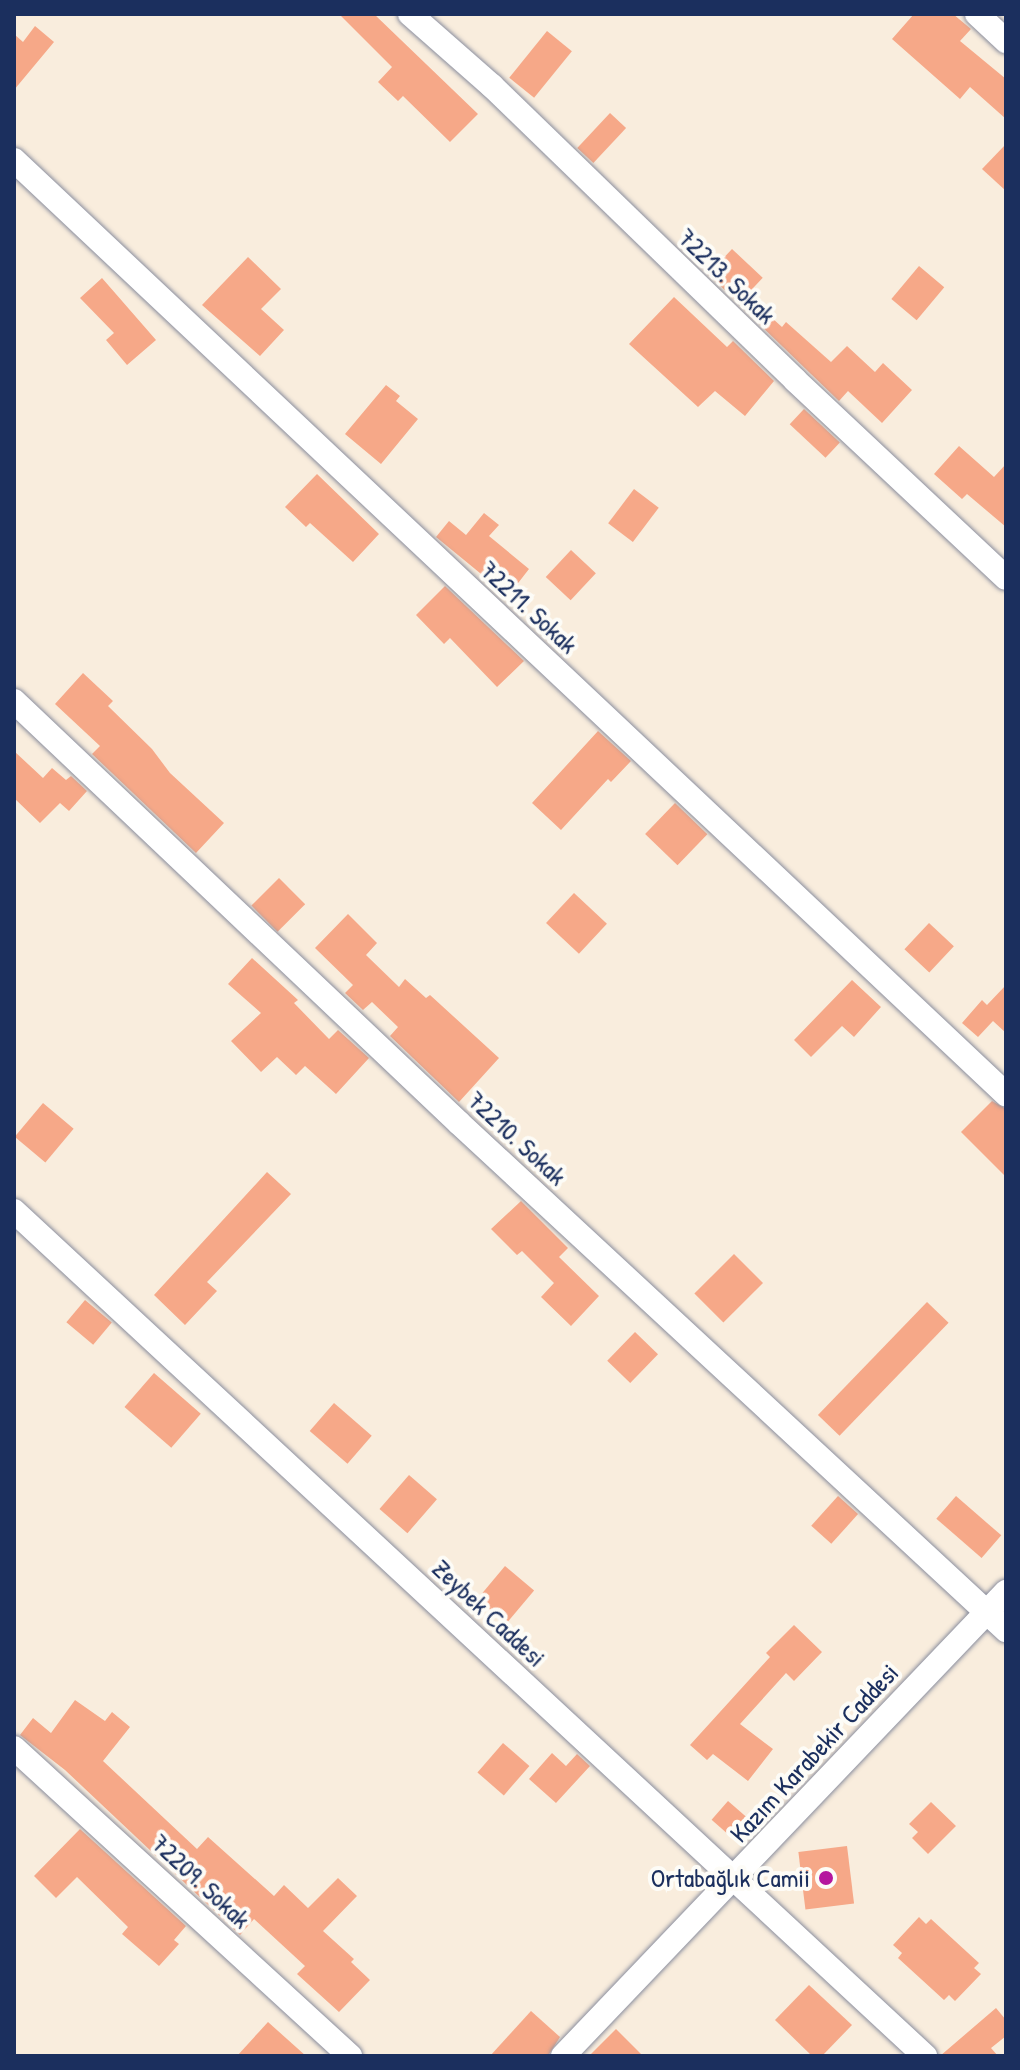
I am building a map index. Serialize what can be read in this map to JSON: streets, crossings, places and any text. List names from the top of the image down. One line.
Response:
{"streets":{"street":["72213. Sokak","72211. Sokak","72210. Sokak","Zeybek Caddesi","Kazım Karabekir Caddesi","72209. Sokak"]},"crossings":[["72210. Sokak","Kazım Karabekir Caddesi"],["Zeybek Caddesi","Kazım Karabekir Caddesi"]],"places":["Ortabağlık Camii"]}
